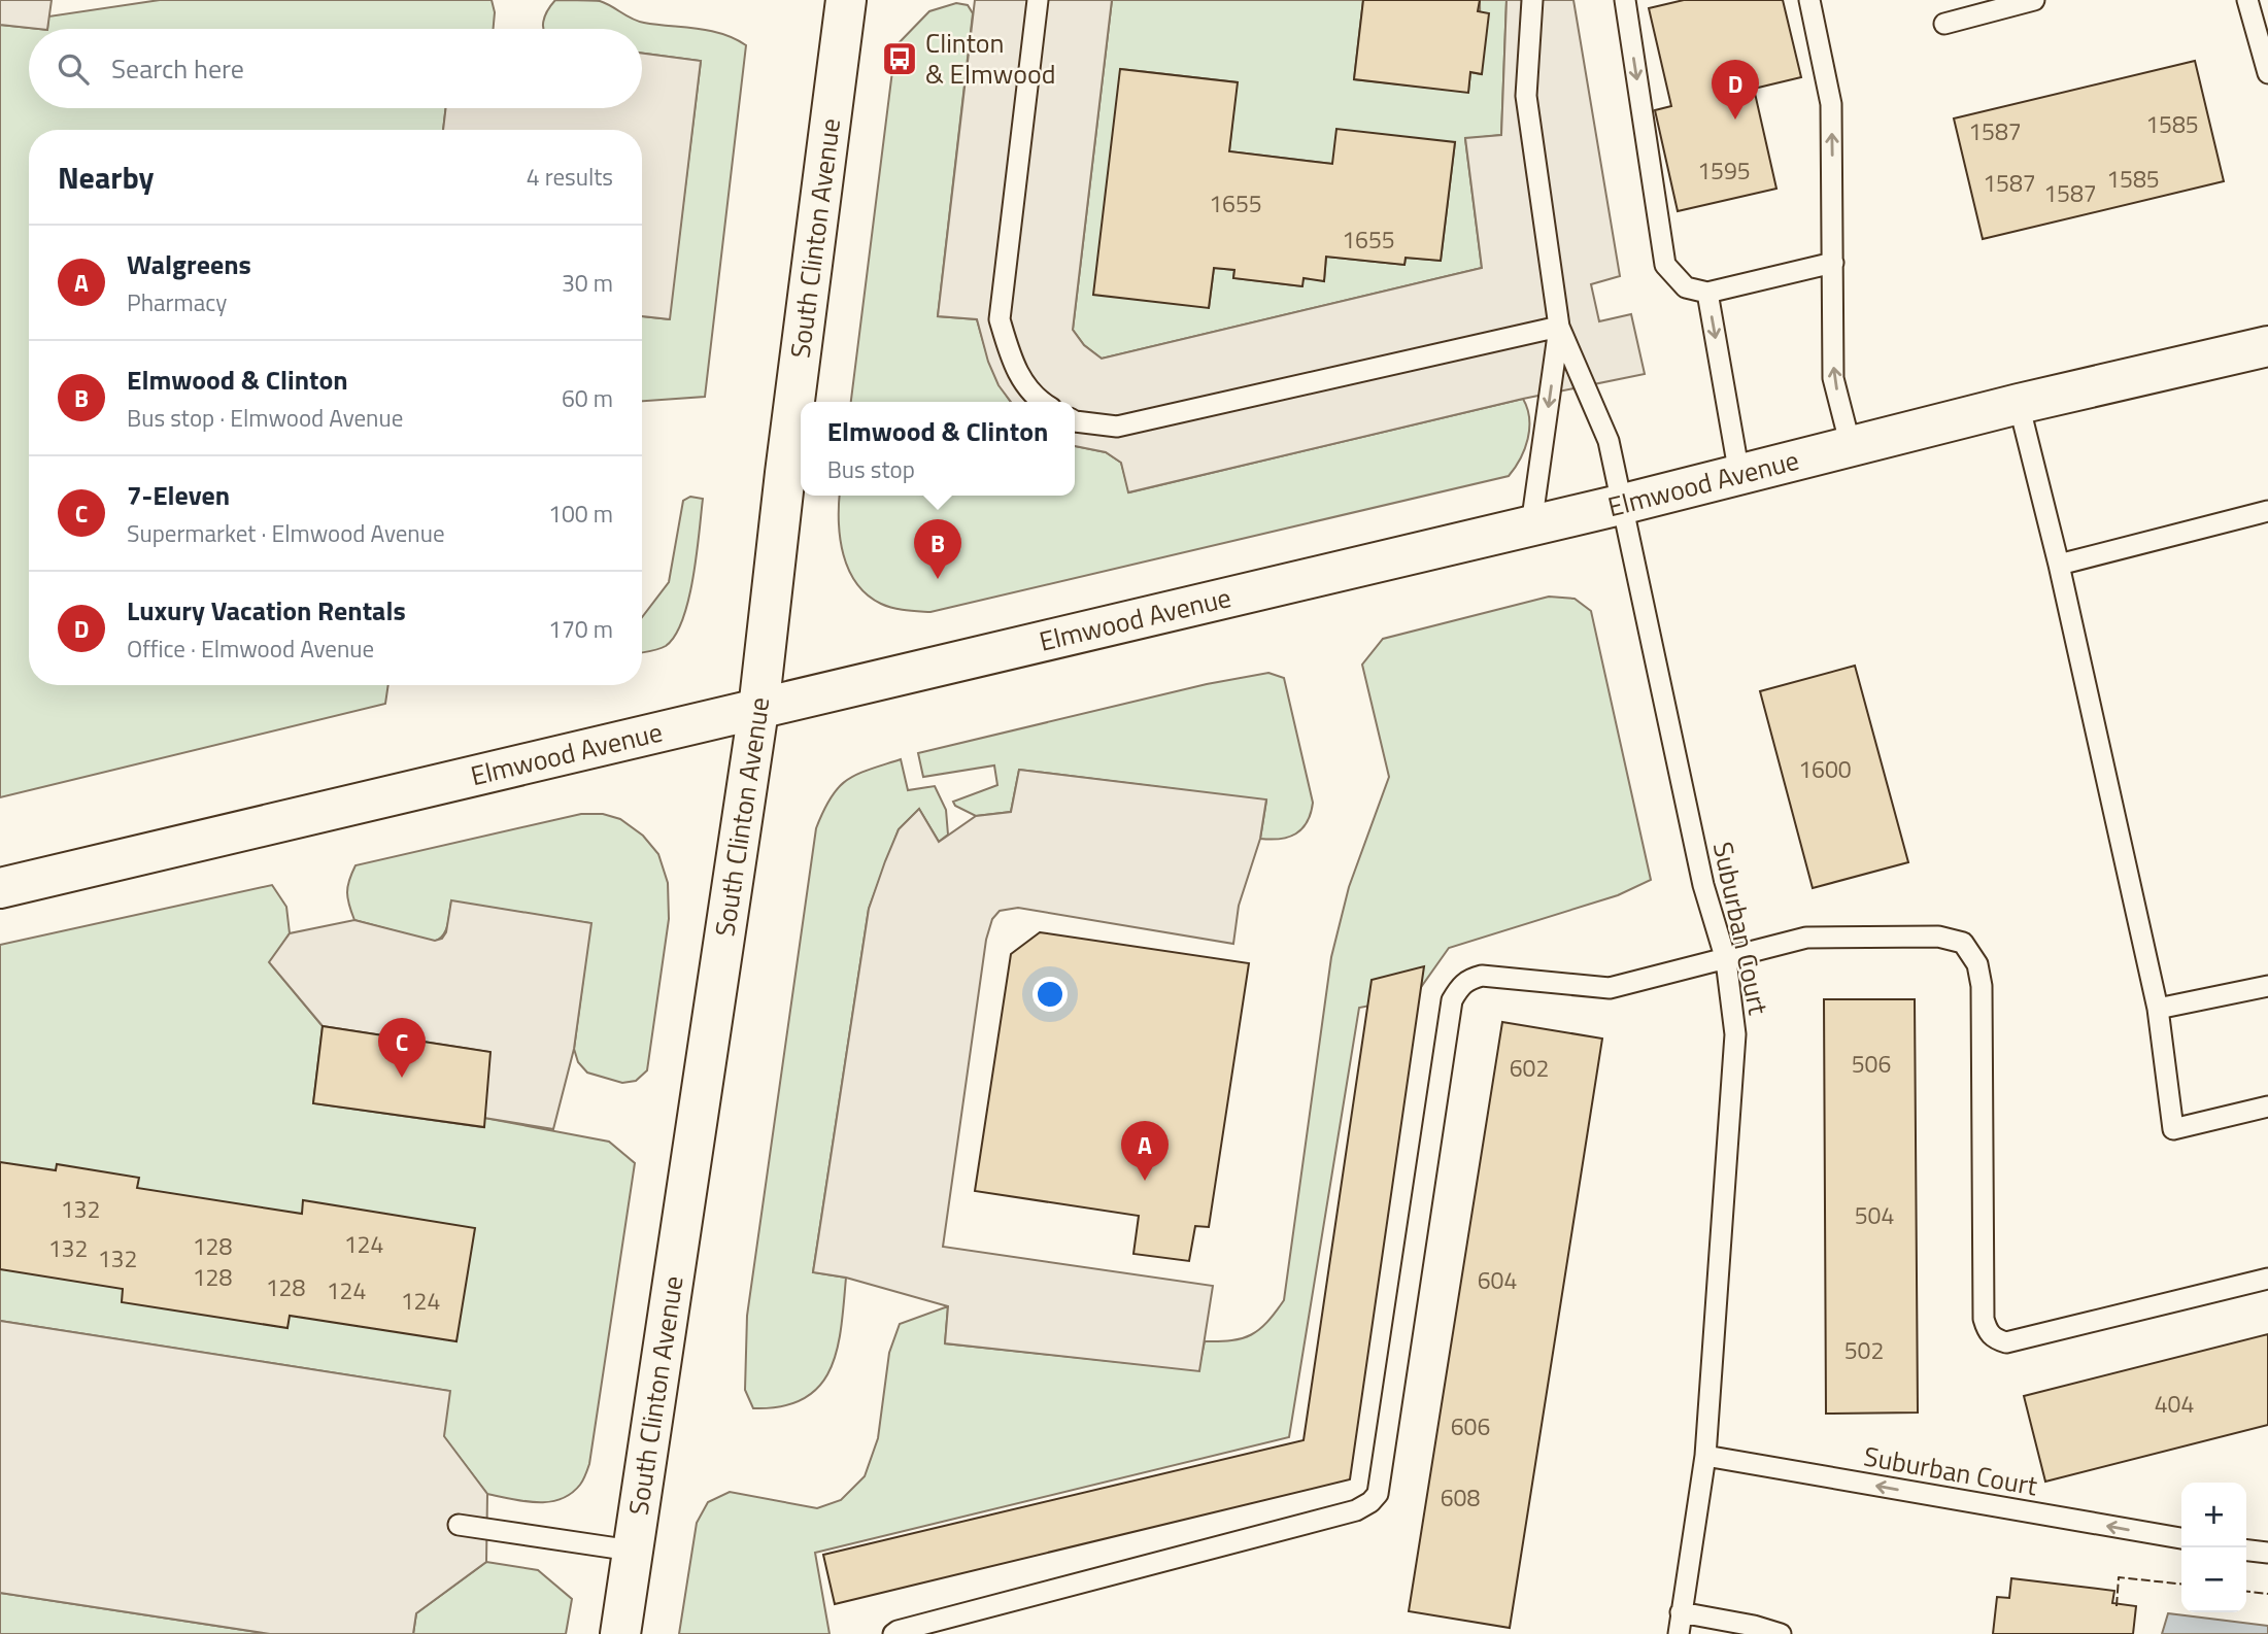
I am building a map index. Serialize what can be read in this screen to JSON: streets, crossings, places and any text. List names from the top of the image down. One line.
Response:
{"streets":{"main road":["South Clinton Avenue","Elmwood Avenue"],"lane":["Suburban Court"]},"crossings":[["South Clinton Avenue","Elmwood Avenue"],["Elmwood Avenue","Suburban Court"]],"places":{"bus stop":["Clinton & Elmwood"]},"house_numbers":["1585","1587","1595","1585","1587","1587","1655","1655","1600","506","602","132","504","124","128","132","132","128","604","128","124","124","502","404","606","608"],"page":{"search":"Search here","pins":["D","B","C","A"],"heading":["Nearby","4 results"],"list":[{"mark":"A","name":"Walgreens","note":"Pharmacy","value":"30 m"},{"mark":"B","name":"Elmwood & Clinton","note":"Bus stop · Elmwood Avenue","value":"60 m"},{"mark":"C","name":"7-Eleven","note":"Supermarket · Elmwood Avenue","value":"100 m"},{"mark":"D","name":"Luxury Vacation Rentals","note":"Office · Elmwood Avenue","value":"170 m"}],"popup":["Elmwood & Clinton","Bus stop"],"map_buttons":["+","−"]}}
